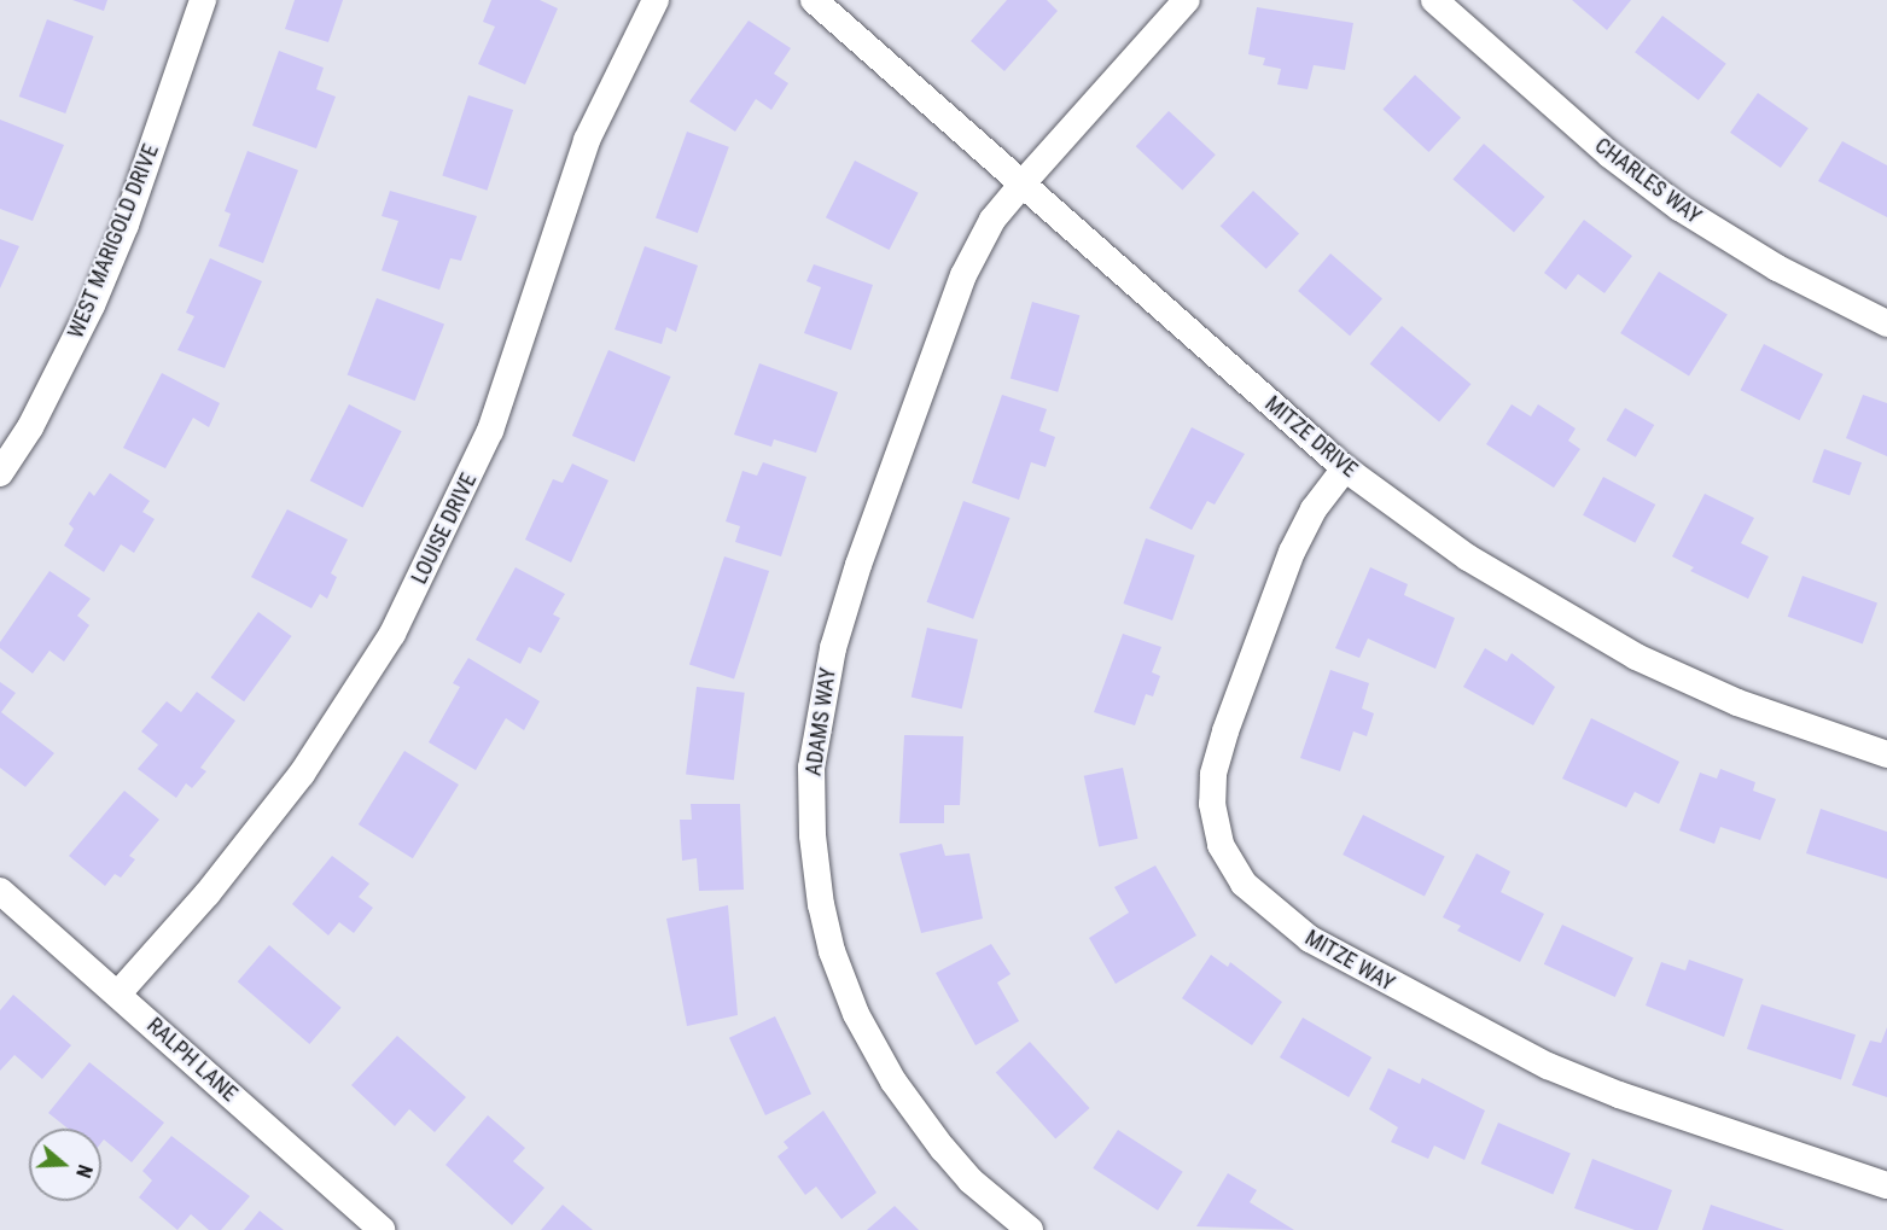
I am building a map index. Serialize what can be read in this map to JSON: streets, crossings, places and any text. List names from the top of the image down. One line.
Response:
{"streets":{"street":["CHARLES WAY","WEST MARIGOLD DRIVE","MITZE DRIVE","LOUISE DRIVE","ADAMS WAY","MITZE WAY","RALPH LANE"]},"crossings":[["MITZE DRIVE","ADAMS WAY"],["MITZE DRIVE","MITZE WAY"],["LOUISE DRIVE","RALPH LANE"]],"north":"right"}
